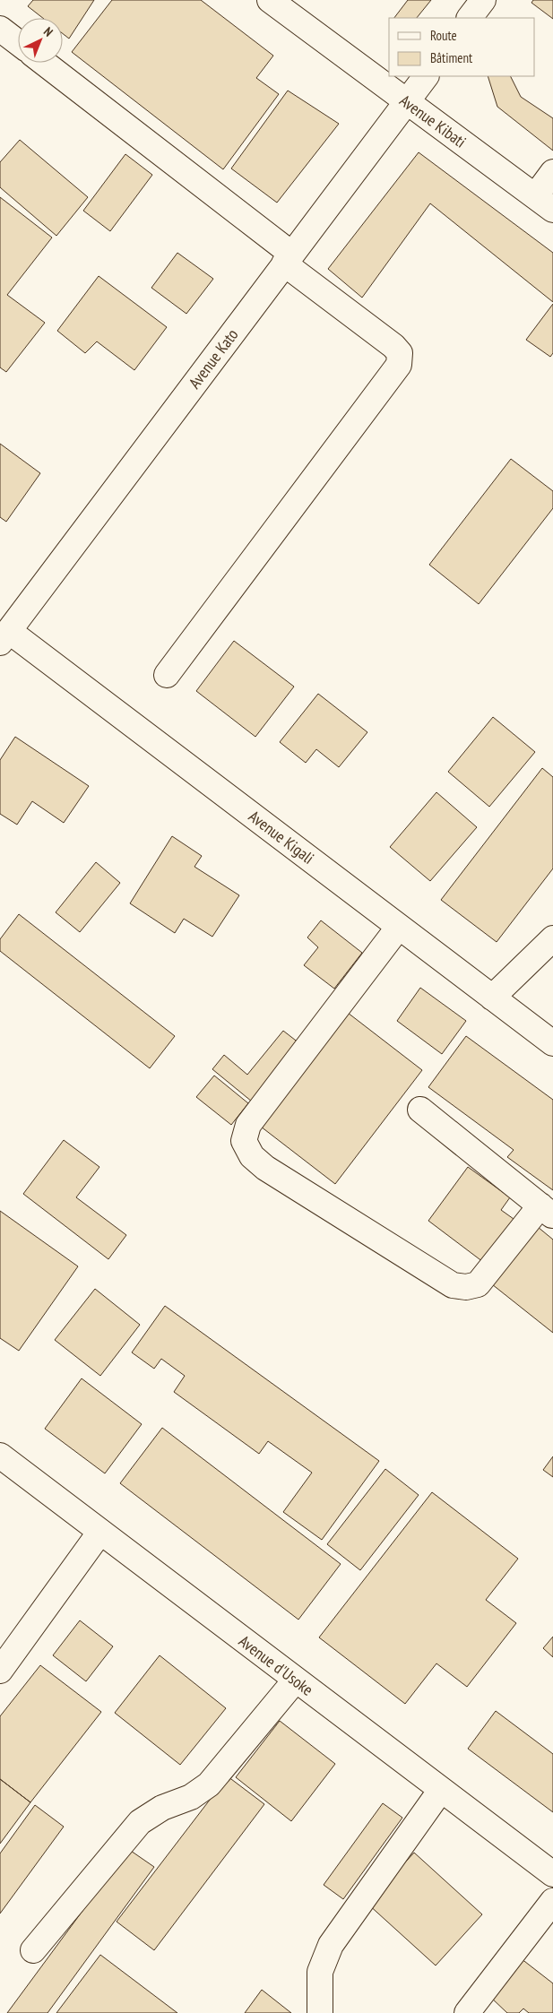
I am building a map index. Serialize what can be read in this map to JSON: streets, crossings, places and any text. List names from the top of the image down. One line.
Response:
{"streets":{"street":["Avenue Kibati","Avenue Kato","Avenue Kigali","Avenue d'Usoke"]},"crossings":[["Avenue Kibati","Avenue Kato"],["Avenue Kato","Avenue Kigali"]],"legend":["Route","Bâtiment"],"north":"top right"}
